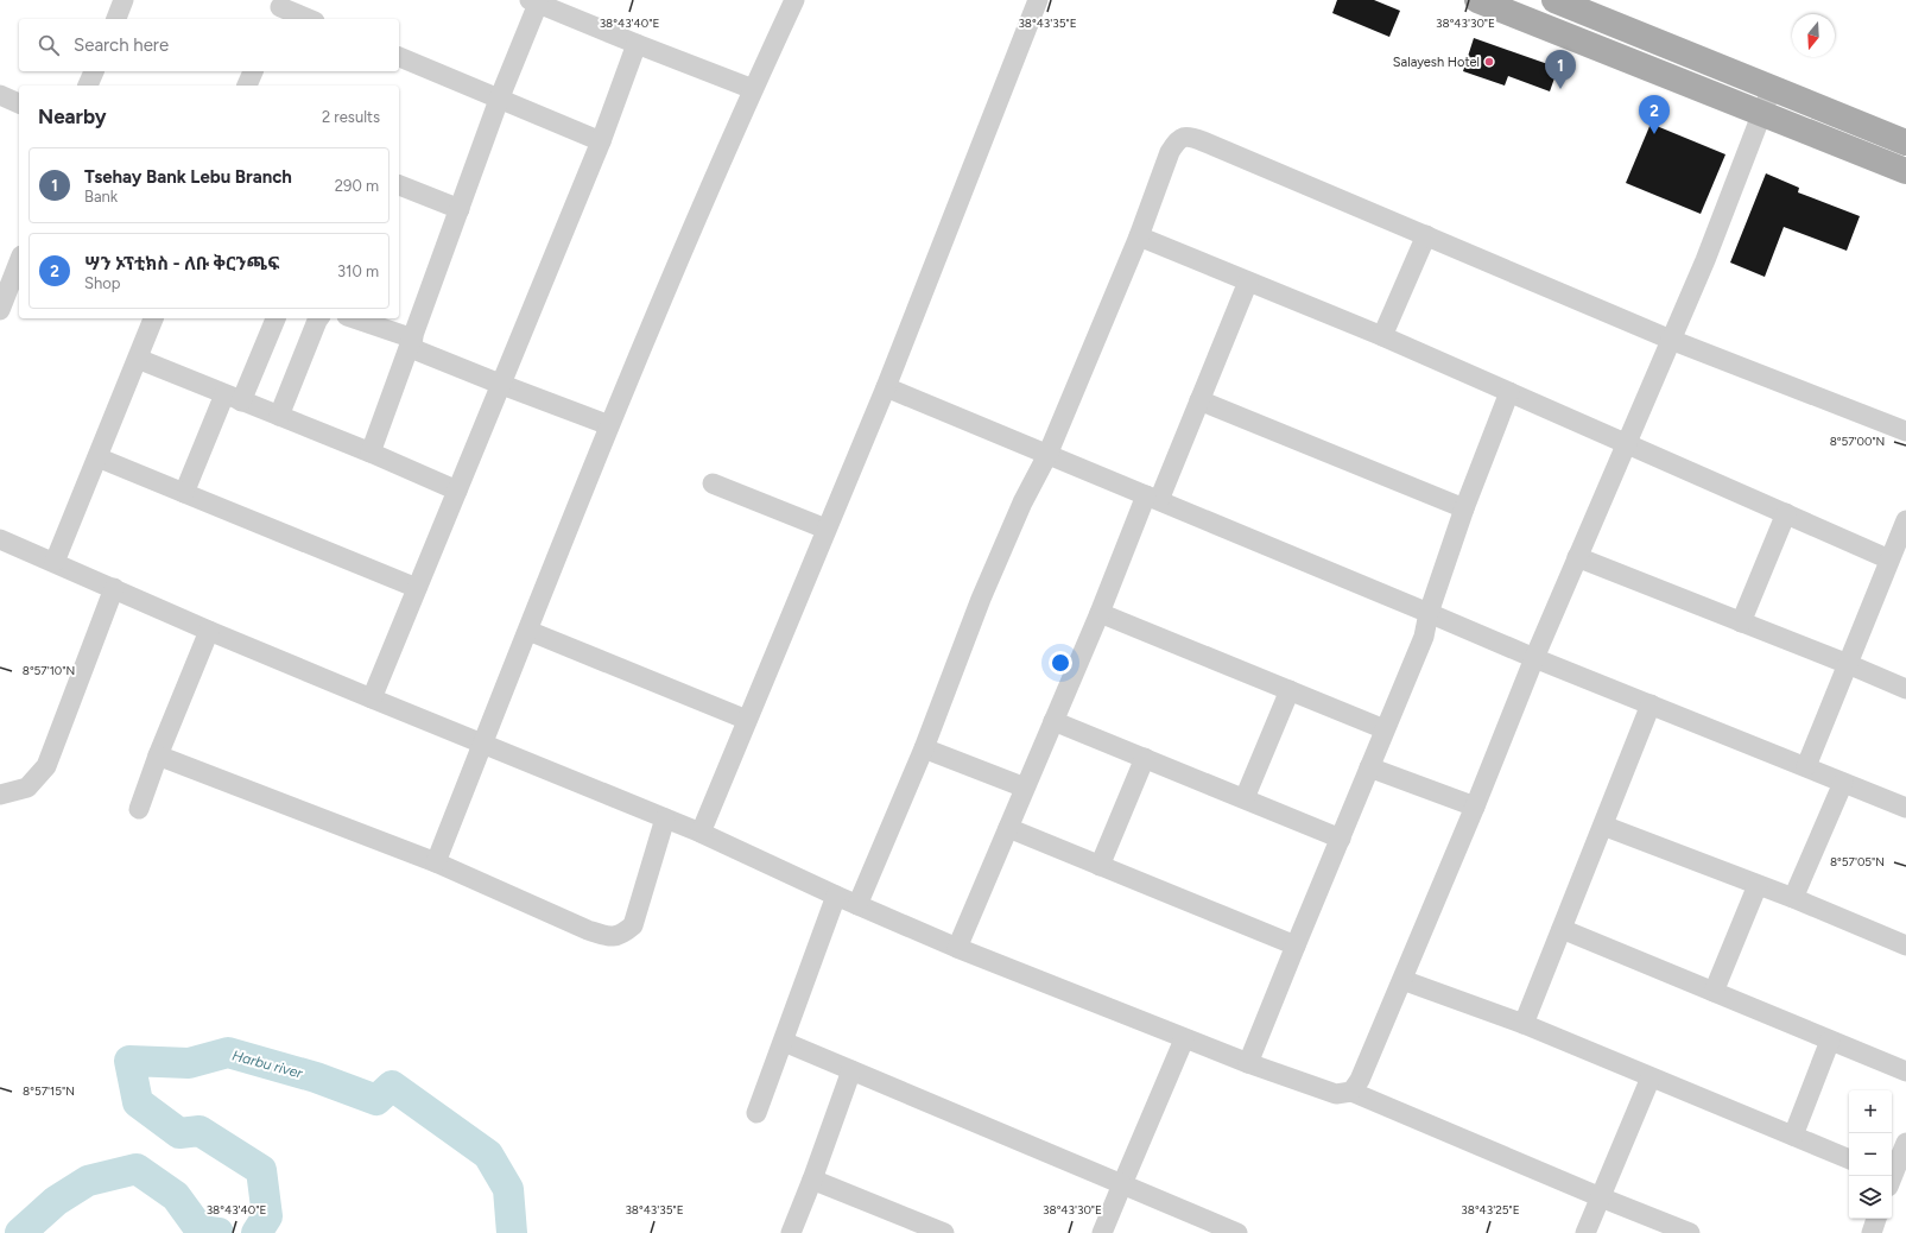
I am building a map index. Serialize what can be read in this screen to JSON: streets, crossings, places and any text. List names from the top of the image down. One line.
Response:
{"water":["Harbu river"],"places":["Salayesh Hotel"],"north":"bottom","page":{"search":"Search here","pins":["1","2"],"heading":["Nearby","2 results"],"list":[{"mark":"1","name":"Tsehay Bank Lebu Branch","note":"Bank","value":"290 m"},{"mark":"2","name":"ሣን ኦፕቲክስ - ለቡ ቅርንጫፍ","note":"Shop","value":"310 m"}],"map_buttons":["+","−"]},"coordinates":["38°43'40\"E","38°43'35\"E","38°43'30\"E","8°57'00\"N","8°57'10\"N","8°57'05\"N","8°57'15\"N","38°43'25\"E"]}
